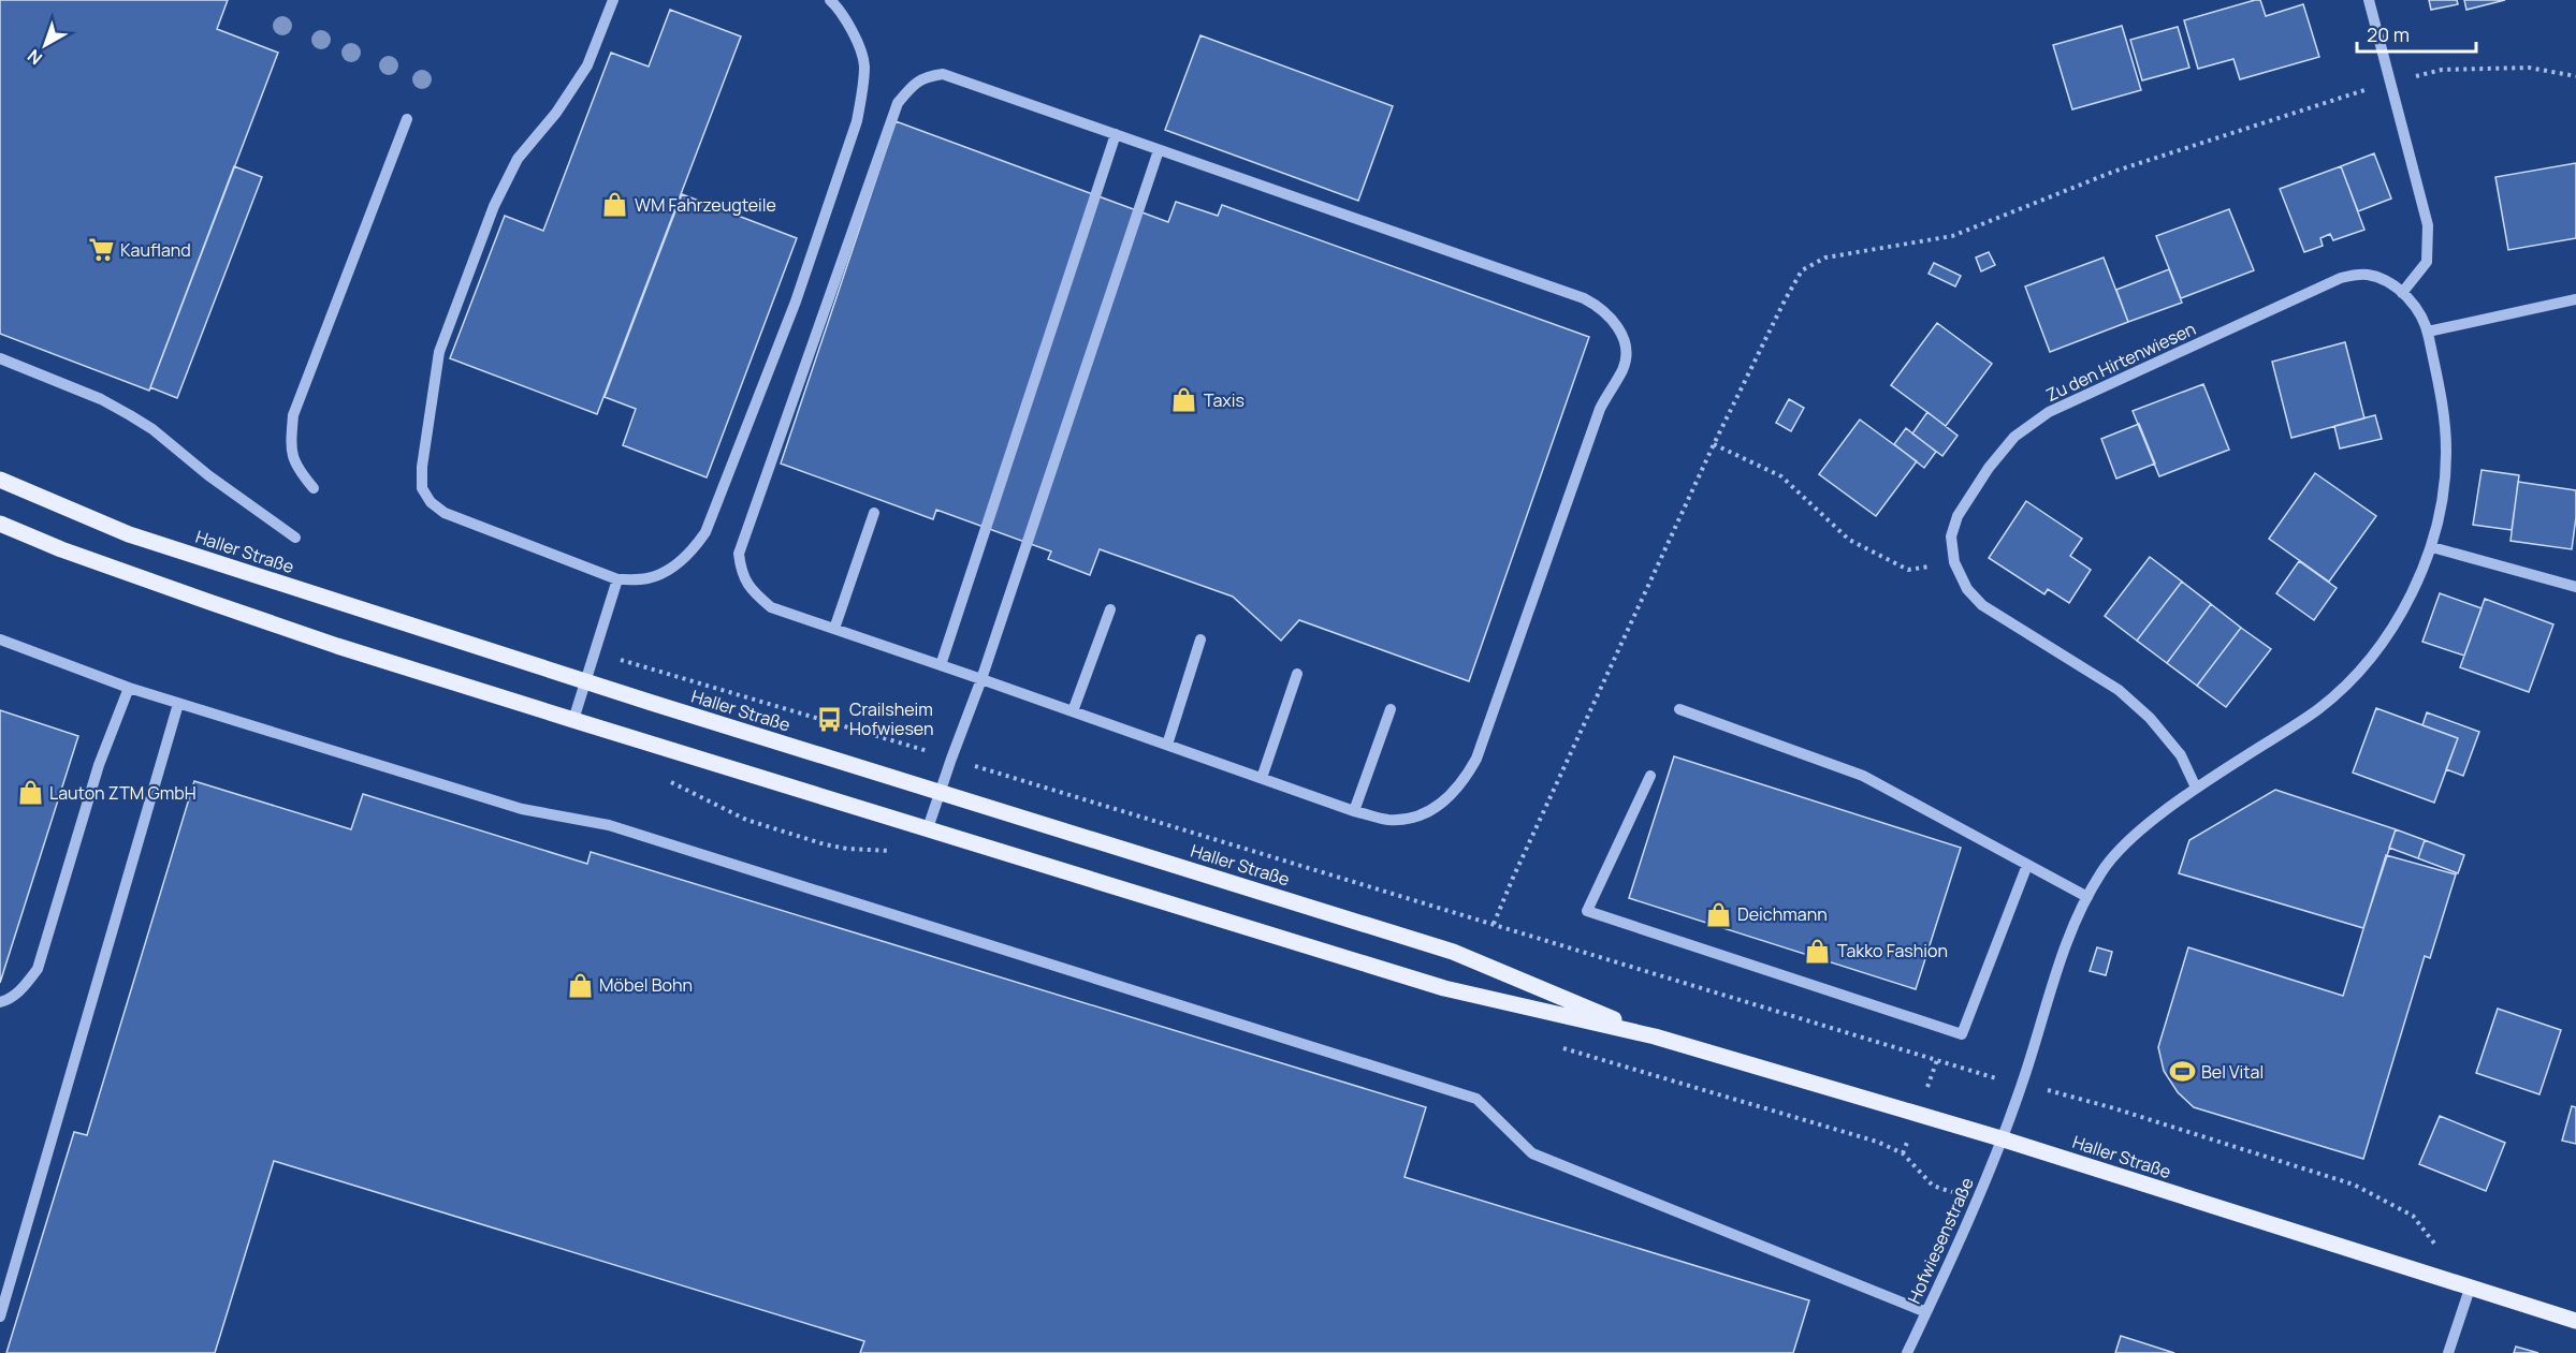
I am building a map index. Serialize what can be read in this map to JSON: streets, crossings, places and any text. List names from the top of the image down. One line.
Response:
{"streets":{"main road":["Haller Straße"],"street":["Zu den Hirtenwiesen","Hofwiesenstraße"]},"crossings":[["Zu den Hirtenwiesen","Hofwiesenstraße"],["Haller Straße","Hofwiesenstraße"]],"places":{"shop":["WM Fahrzeugteile","Taxis","Lauton ZTM GmbH","Deichmann","Takko Fashion","Möbel Bohn"],"supermarket":["Kaufland"],"bus stop":["Crailsheim Hofwiesen"],"sports":["Bel Vital"]},"scale_bar":"20 m","north":"bottom left"}
